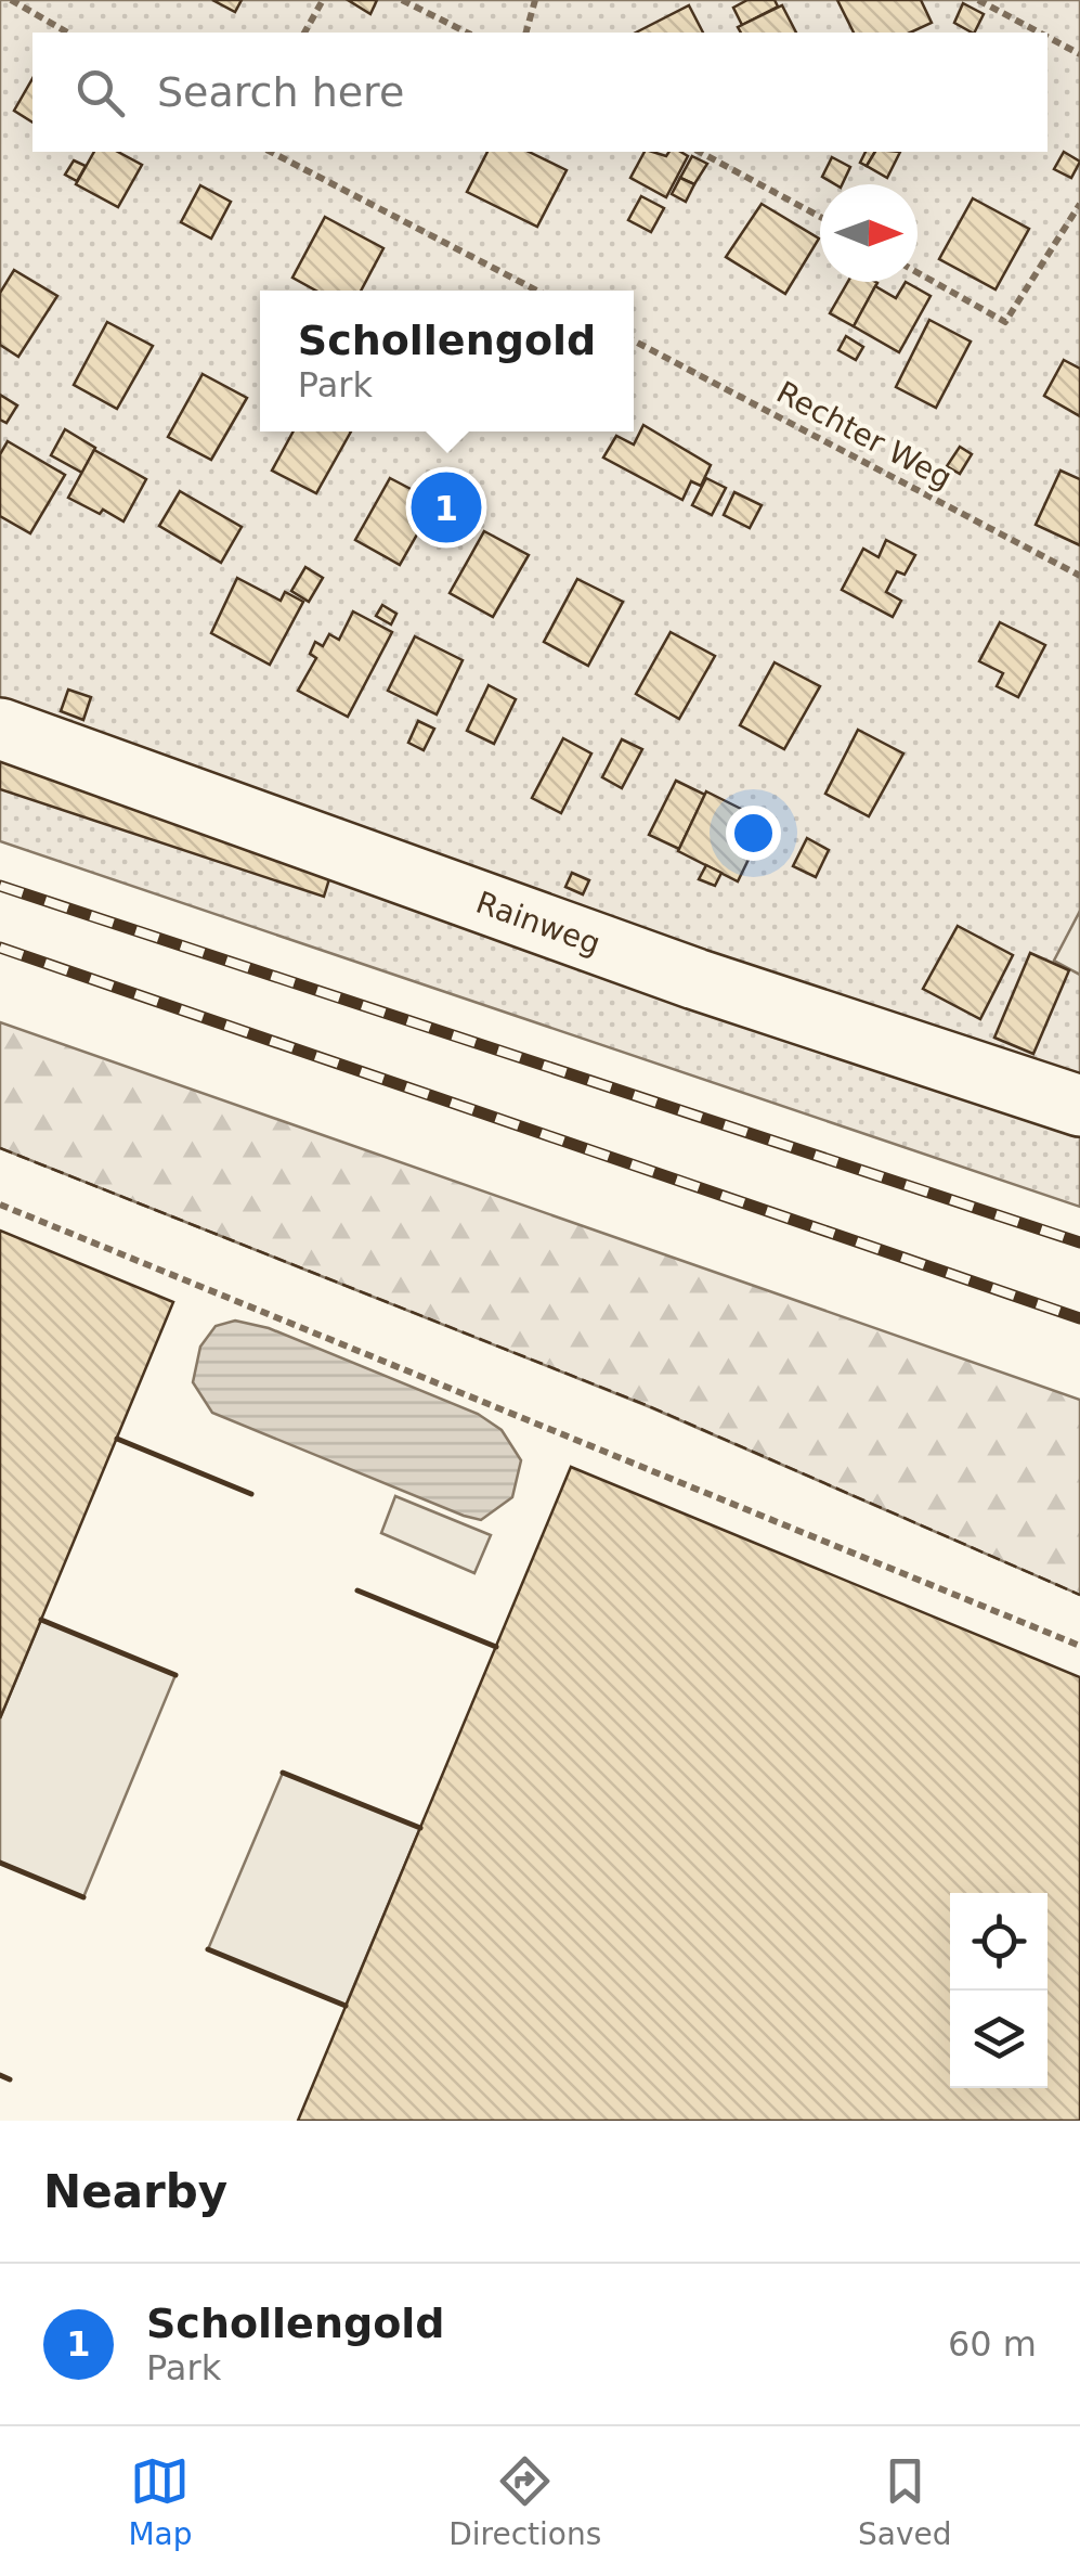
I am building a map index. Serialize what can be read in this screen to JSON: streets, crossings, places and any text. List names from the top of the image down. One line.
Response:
{"streets":{"lane":["Rainweg"],"path":["Rechter Weg"]},"north":"right","page":{"search":"Search here","popup":["Schollengold","Park"],"pins":"1","heading":"Nearby","list":[{"mark":"1","name":"Schollengold","note":"Park","value":"60 m"}],"nav":["Map","Directions","Saved"]}}
